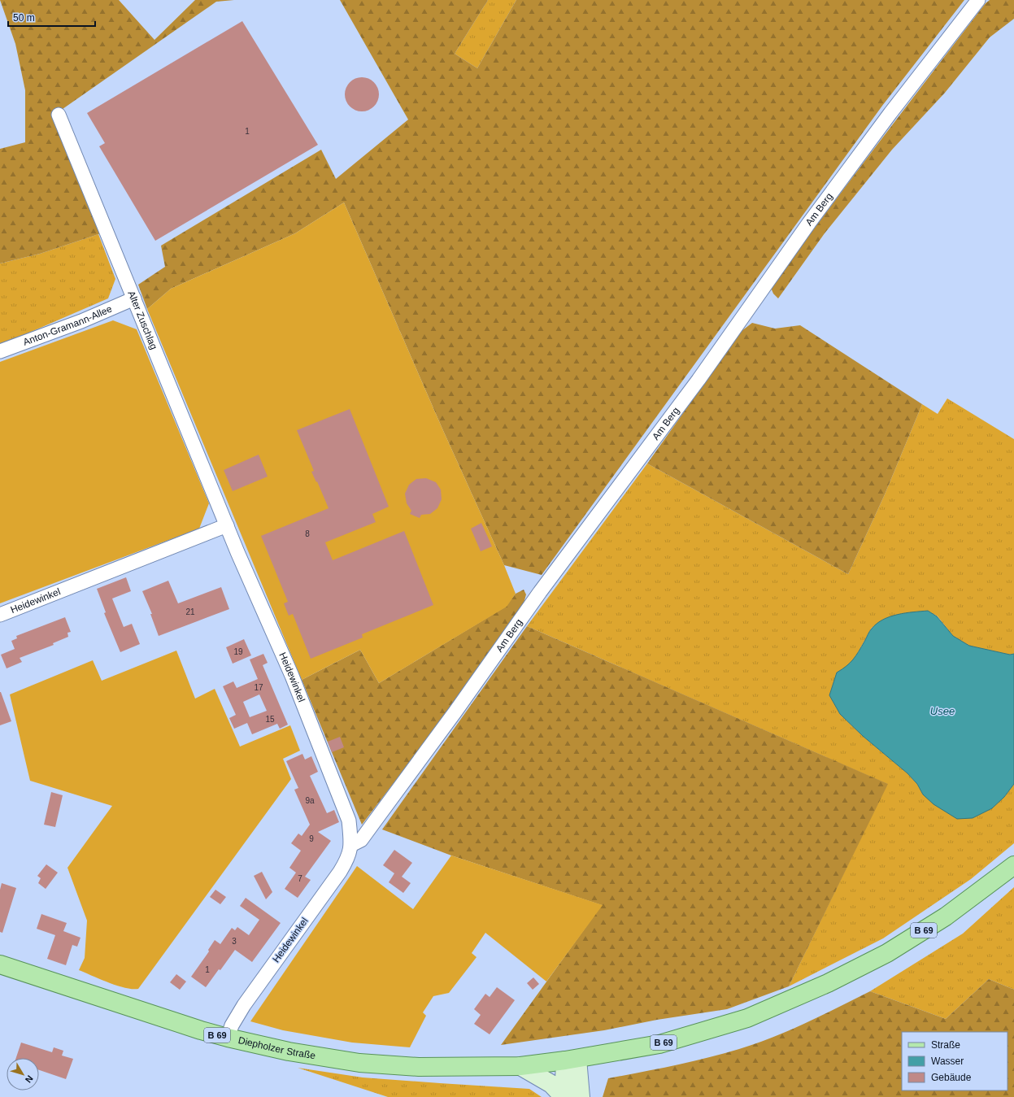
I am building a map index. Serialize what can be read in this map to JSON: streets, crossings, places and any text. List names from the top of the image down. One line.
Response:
{"streets":{"main road":["B 69","Diepholzer Straße"],"street":["Am Berg","Alter Zuschlag","Anton-Gramann-Allee","Heidewinkel"]},"crossings":[["Am Berg","Heidewinkel"],["Alter Zuschlag","Anton-Gramann-Allee"],["Alter Zuschlag","Heidewinkel"],["Heidewinkel","Diepholzer Straße"],["B 69","Diepholzer Straße"]],"water":["Usee"],"house_numbers":["1","8","21","19","17","15","9a","9","7","3","1"],"legend":["Straße","Wasser","Gebäude"],"scale_bar":"50 m","north":"bottom right"}
